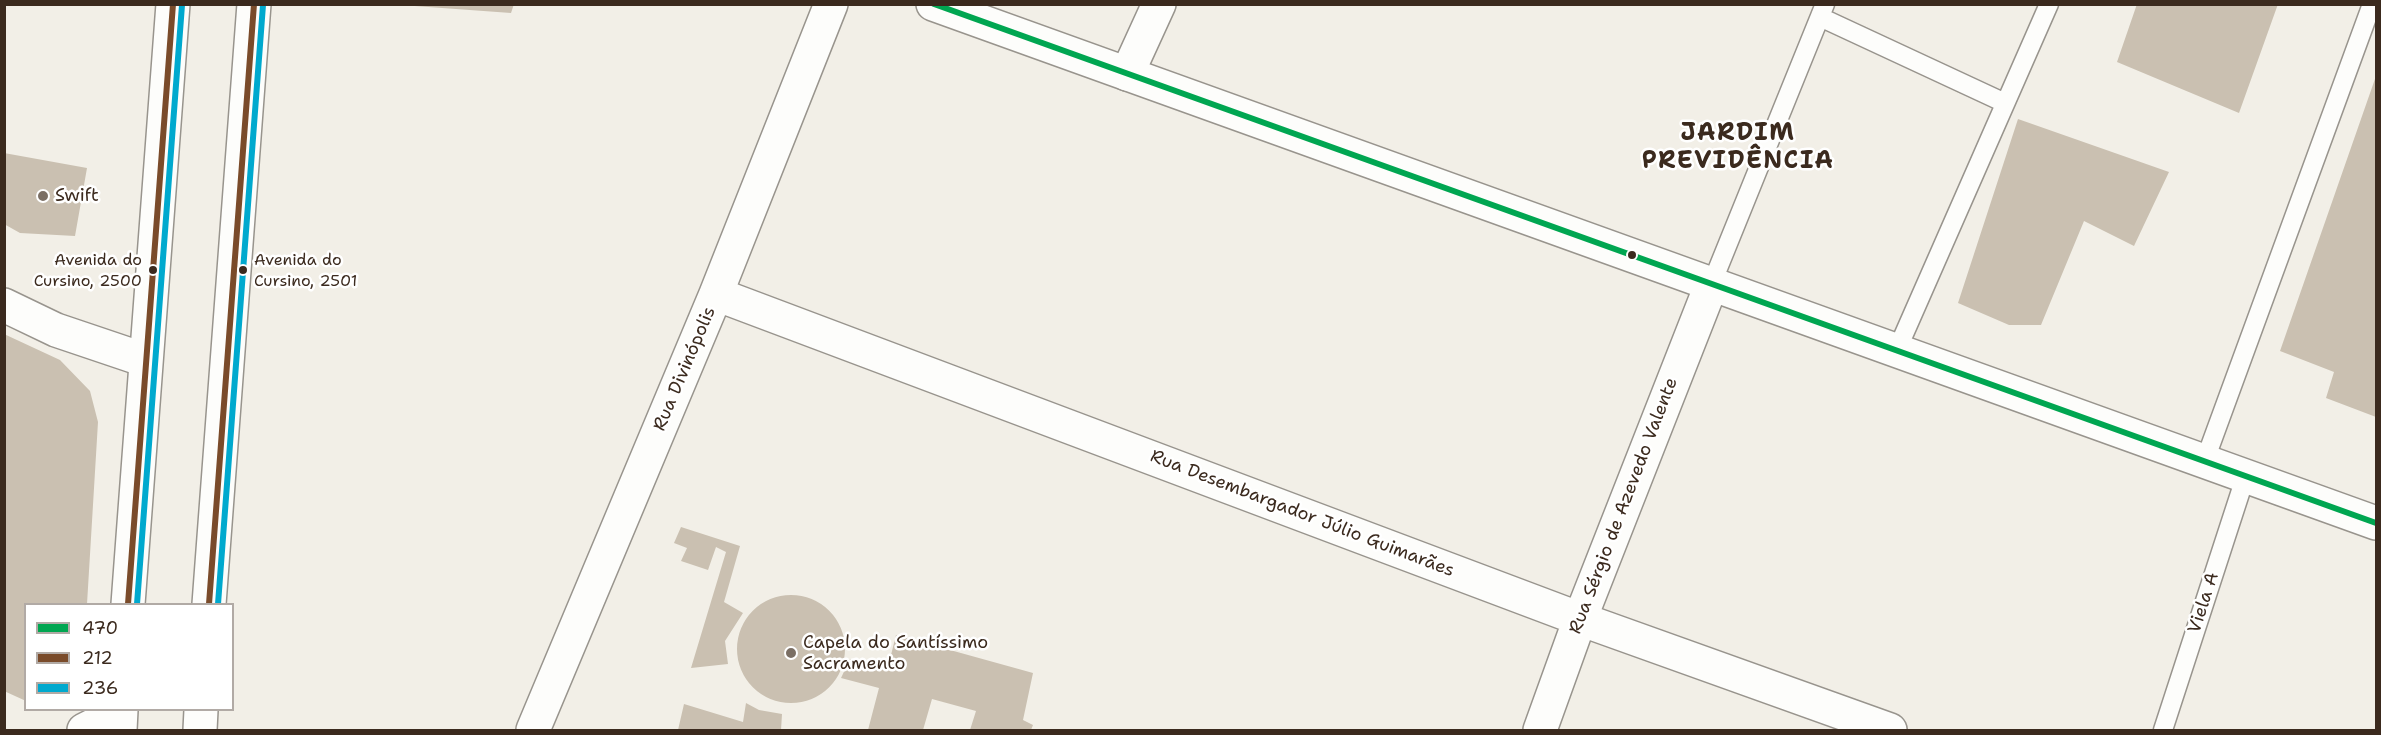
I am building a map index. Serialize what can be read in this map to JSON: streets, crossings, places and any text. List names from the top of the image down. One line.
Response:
{"streets":{"main road":["Rua Divinópolis","Rua Sérgio de Azevedo Valente","Rua Desembargador Júlio Guimarães"],"lane":["Viela A"]},"crossings":[["Rua Divinópolis","Rua Desembargador Júlio Guimarães"],["Rua Sérgio de Azevedo Valente","Rua Desembargador Júlio Guimarães"]],"districts":["JARDIM PREVIDÊNCIA"],"places":["Swift","Avenida do Cursino, 2500","Avenida do Cursino, 2501","Capela do Santíssimo Sacramento"],"lines":["transit line 470","transit line 212","transit line 236"],"legend":["470","212","236"]}
